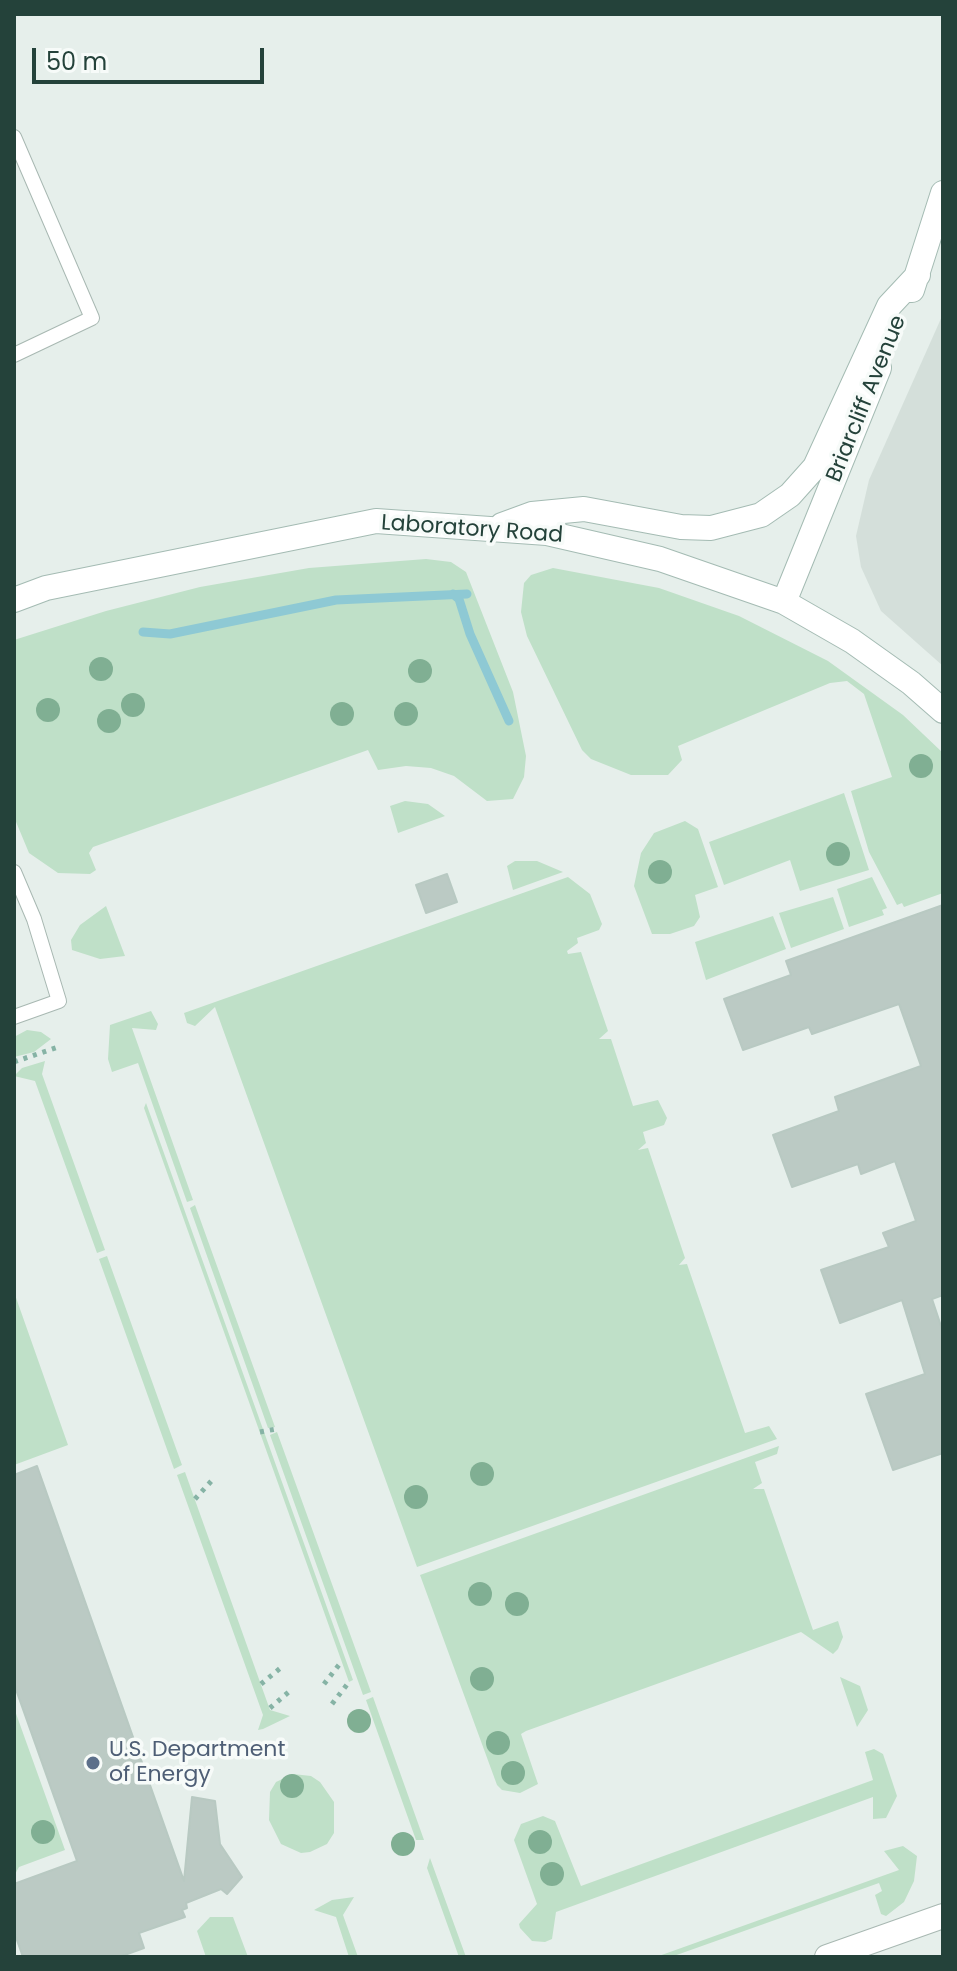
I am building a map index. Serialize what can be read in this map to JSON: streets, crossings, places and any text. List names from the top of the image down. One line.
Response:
{"streets":{"street":["Briarcliff Avenue","Laboratory Road"]},"crossings":[["Briarcliff Avenue","Laboratory Road"]],"places":["U.S. Department of Energy"],"scale_bar":"50 m"}
